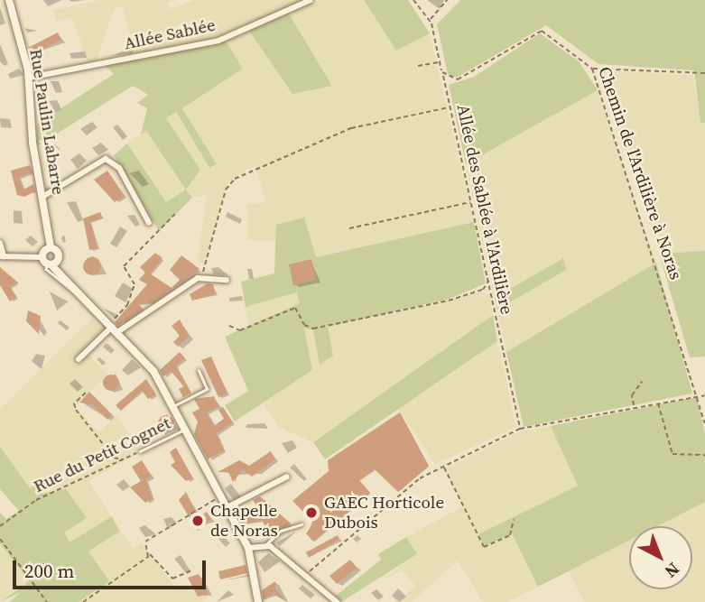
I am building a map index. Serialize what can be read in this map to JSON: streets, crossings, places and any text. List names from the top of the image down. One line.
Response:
{"streets":{"street":["Allée Sablée","Rue Paulin Labarre"],"lane":["Rue du Petit Cognet"],"path":["Chemin de l'Ardilière à Noras","Allée des Sablée à l'Ardilière"]},"crossings":[["Allée Sablée","Rue Paulin Labarre"],["Chemin de l'Ardilière à Noras","Allée des Sablée à l'Ardilière"]],"places":["GAEC Horticole Dubois","Chapelle de Noras"],"scale_bar":"200 m","north":"bottom right"}
